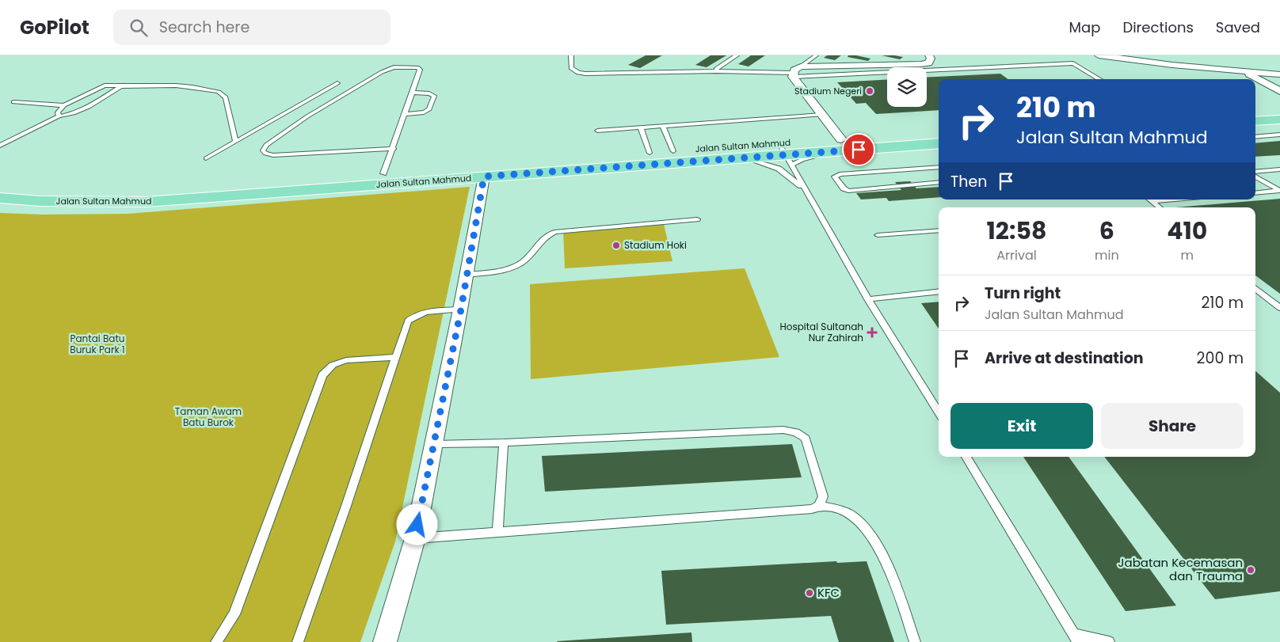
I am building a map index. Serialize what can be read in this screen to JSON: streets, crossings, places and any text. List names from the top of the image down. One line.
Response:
{"streets":{"main road":["Jalan Sultan Mahmud"]},"parks":["Pantai Batu Buruk Park 1","Taman Awam Batu Burok"],"places":{"other":["Stadium Negeri","Stadium Hoki","Jabatan Kecemasan dan Trauma","KFC"],"health":["Hospital Sultanah Nur Zahirah"]},"page":{"header":"GoPilot","search":"Search here","nav":["Map","Directions","Saved"],"turn":["210 m","Jalan Sultan Mahmud"],"then":"Then","eta":["12:58","Arrival","6","min","410","m"],"list":[{"name":"Turn right","note":"Jalan Sultan Mahmud","value":"210 m"},{"name":"Arrive at destination","value":"200 m"}],"buttons":["Exit","Share"]}}
